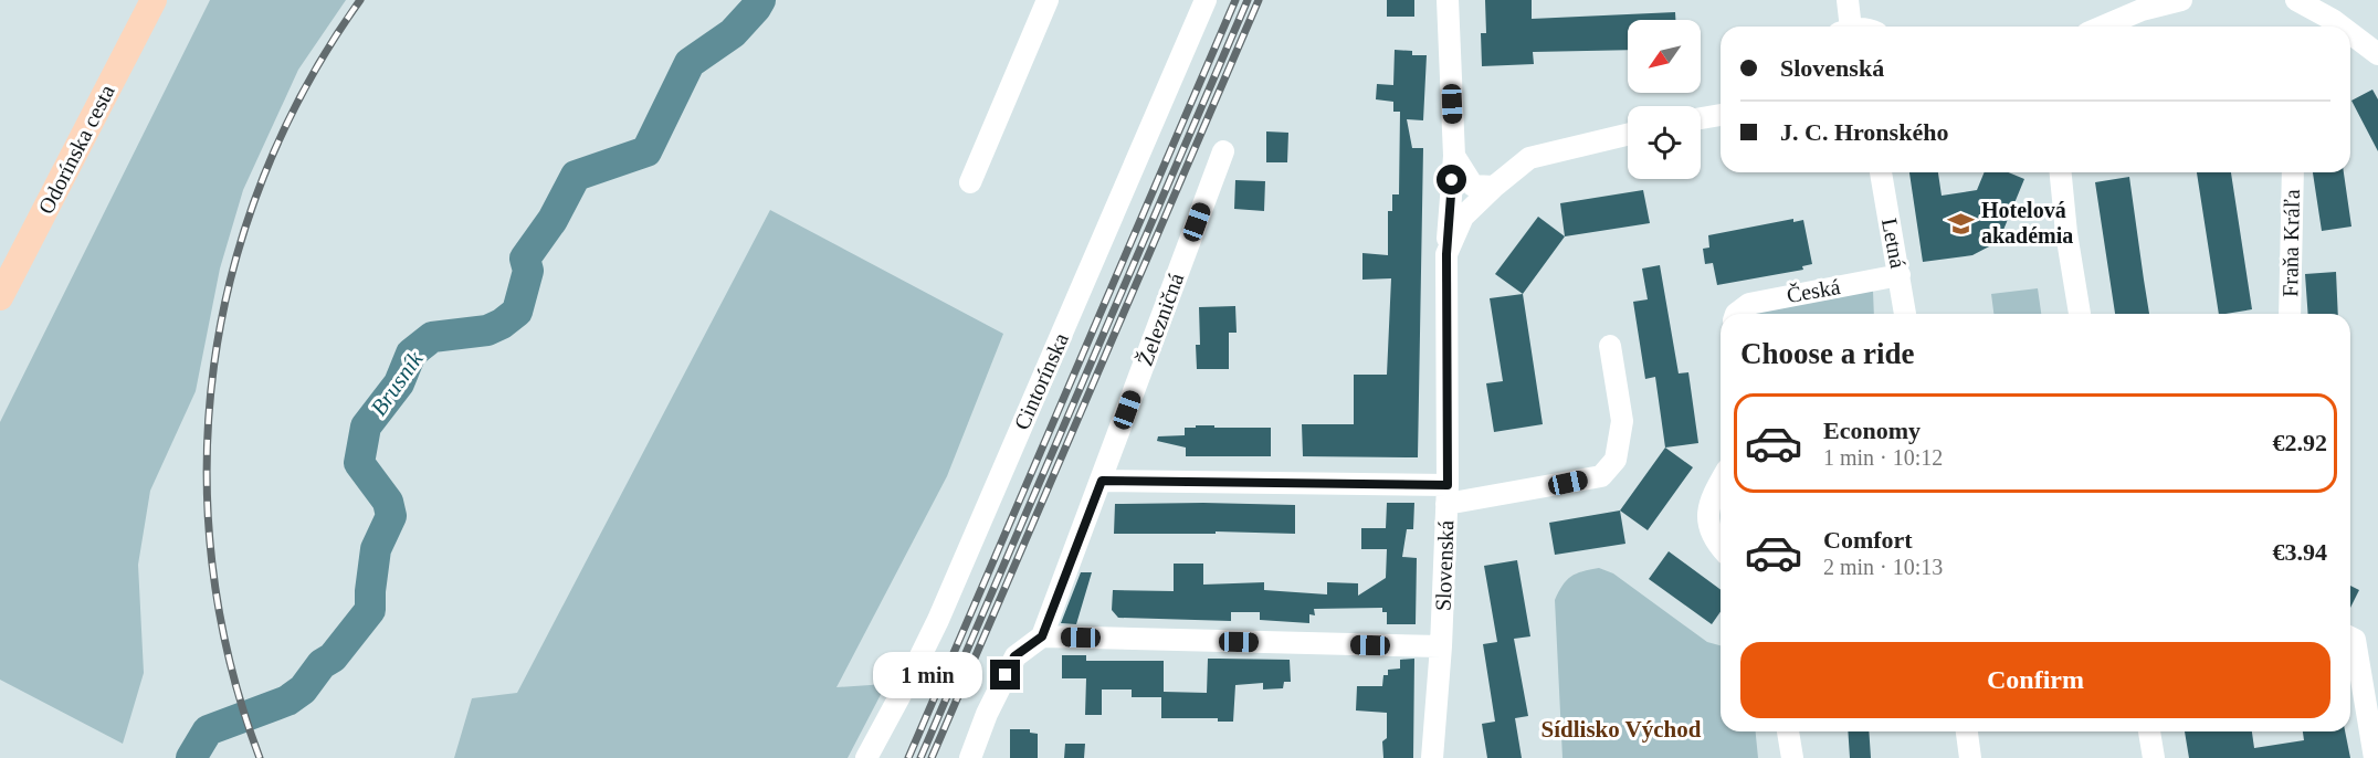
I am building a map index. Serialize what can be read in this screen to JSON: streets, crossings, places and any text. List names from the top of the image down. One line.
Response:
{"streets":{"main road":["Odorínska cesta"],"street":["Letná","Fraňa Kráľa","Česká","Železničná","Cintorínska","Slovenská"]},"crossings":[["Letná","Česká"]],"districts":["Sídlisko Východ"],"water":["Brusník"],"places":{"school or university":["Hotelová akadémia"]},"north":"bottom left","page":{"banner":["Slovenská","J. C. Hronského"],"heading":"Choose a ride","list":[{"name":"Economy","note":"1 min · 10:12","value":"€2.92"},{"name":"Comfort","note":"2 min · 10:13","value":"€3.94"}],"buttons":"Confirm","bubble":"1 min"}}
